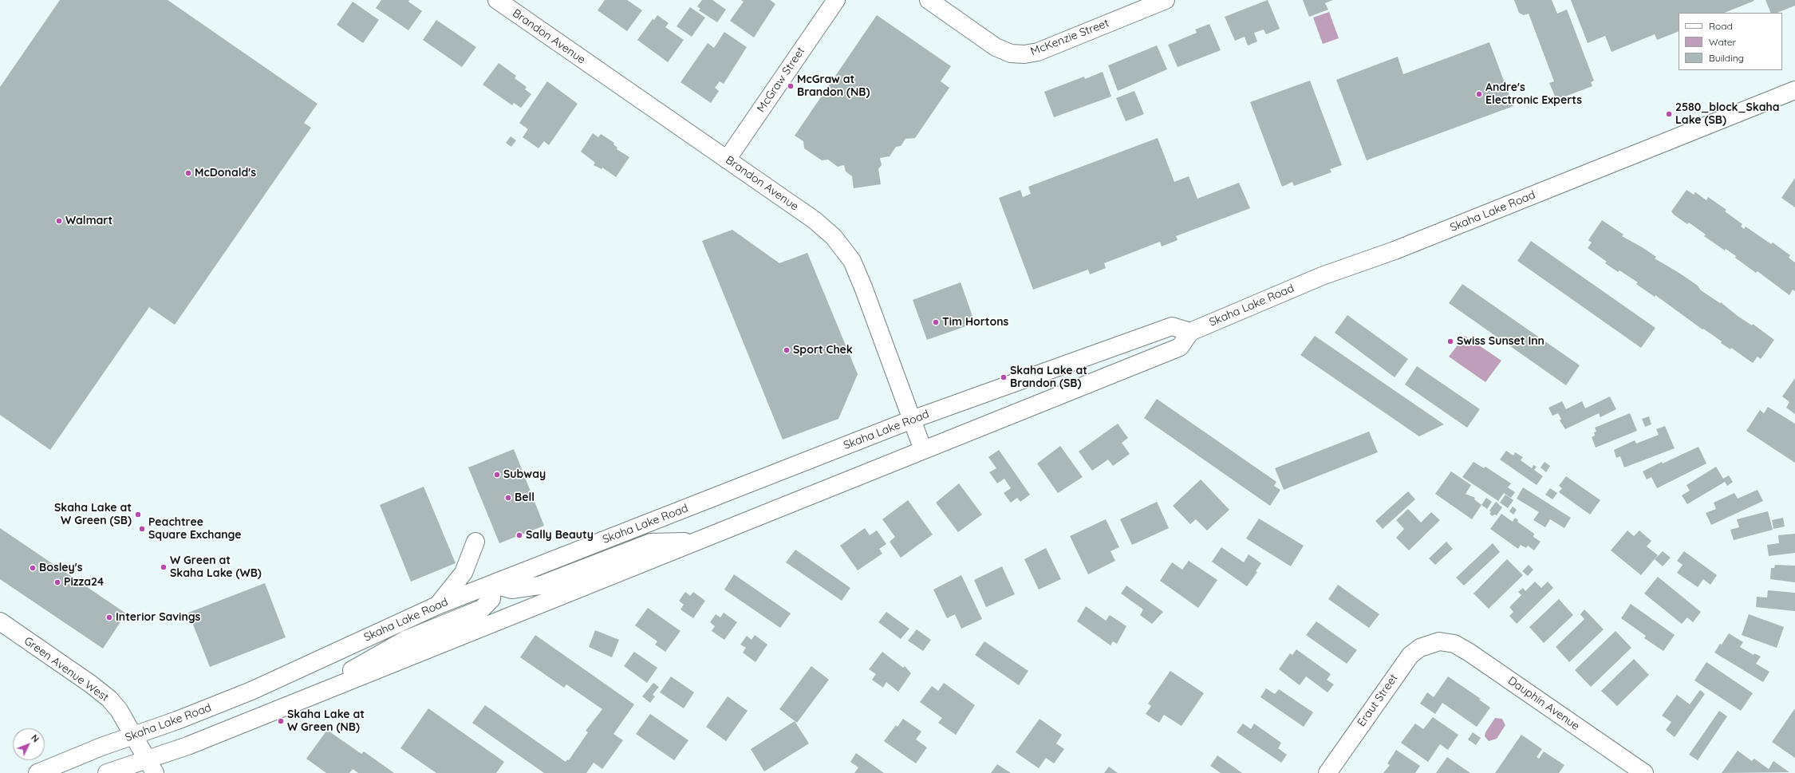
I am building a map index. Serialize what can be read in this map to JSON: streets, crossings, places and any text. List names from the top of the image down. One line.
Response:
{"streets":{"main road":["Brandon Avenue","McKenzie Street","McGraw Street","Skaha Lake Road","Green Avenue West","Eraut Street","Dauphin Avenue"]},"crossings":[["Brandon Avenue","McGraw Street"],["Brandon Avenue","Skaha Lake Road"],["Skaha Lake Road","Green Avenue West"],["Eraut Street","Dauphin Avenue"]],"places":["McGraw at Brandon (NB)","Andre's Electronic Experts","2580_block_Skaha Lake (SB)","McDonald's","Walmart","Tim Hortons","Swiss Sunset Inn","Sport Chek","Skaha Lake at Brandon (SB)","Subway","Bell","Skaha Lake at W Green (SB)","Peachtree Square Exchange","Sally Beauty","W Green at Skaha Lake (WB)","Bosley's","Pizza24","Interior Savings","Skaha Lake at W Green (NB)"],"legend":["Road","Water","Building"],"north":"top right"}
